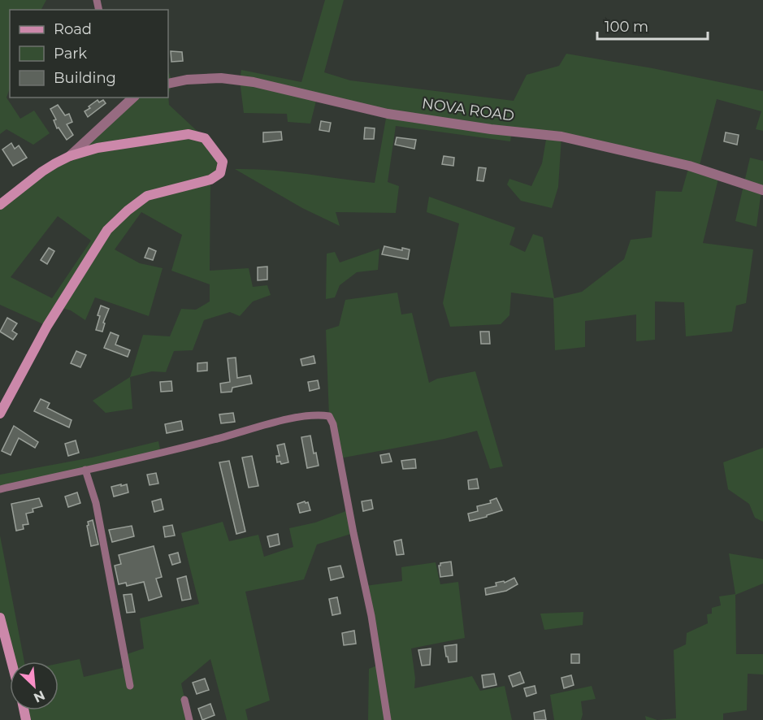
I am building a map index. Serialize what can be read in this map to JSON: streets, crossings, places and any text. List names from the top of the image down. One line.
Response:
{"streets":{"street":["NOVA ROAD"]},"legend":["Road","Park","Building"],"scale_bar":"100 m","north":"bottom right"}
